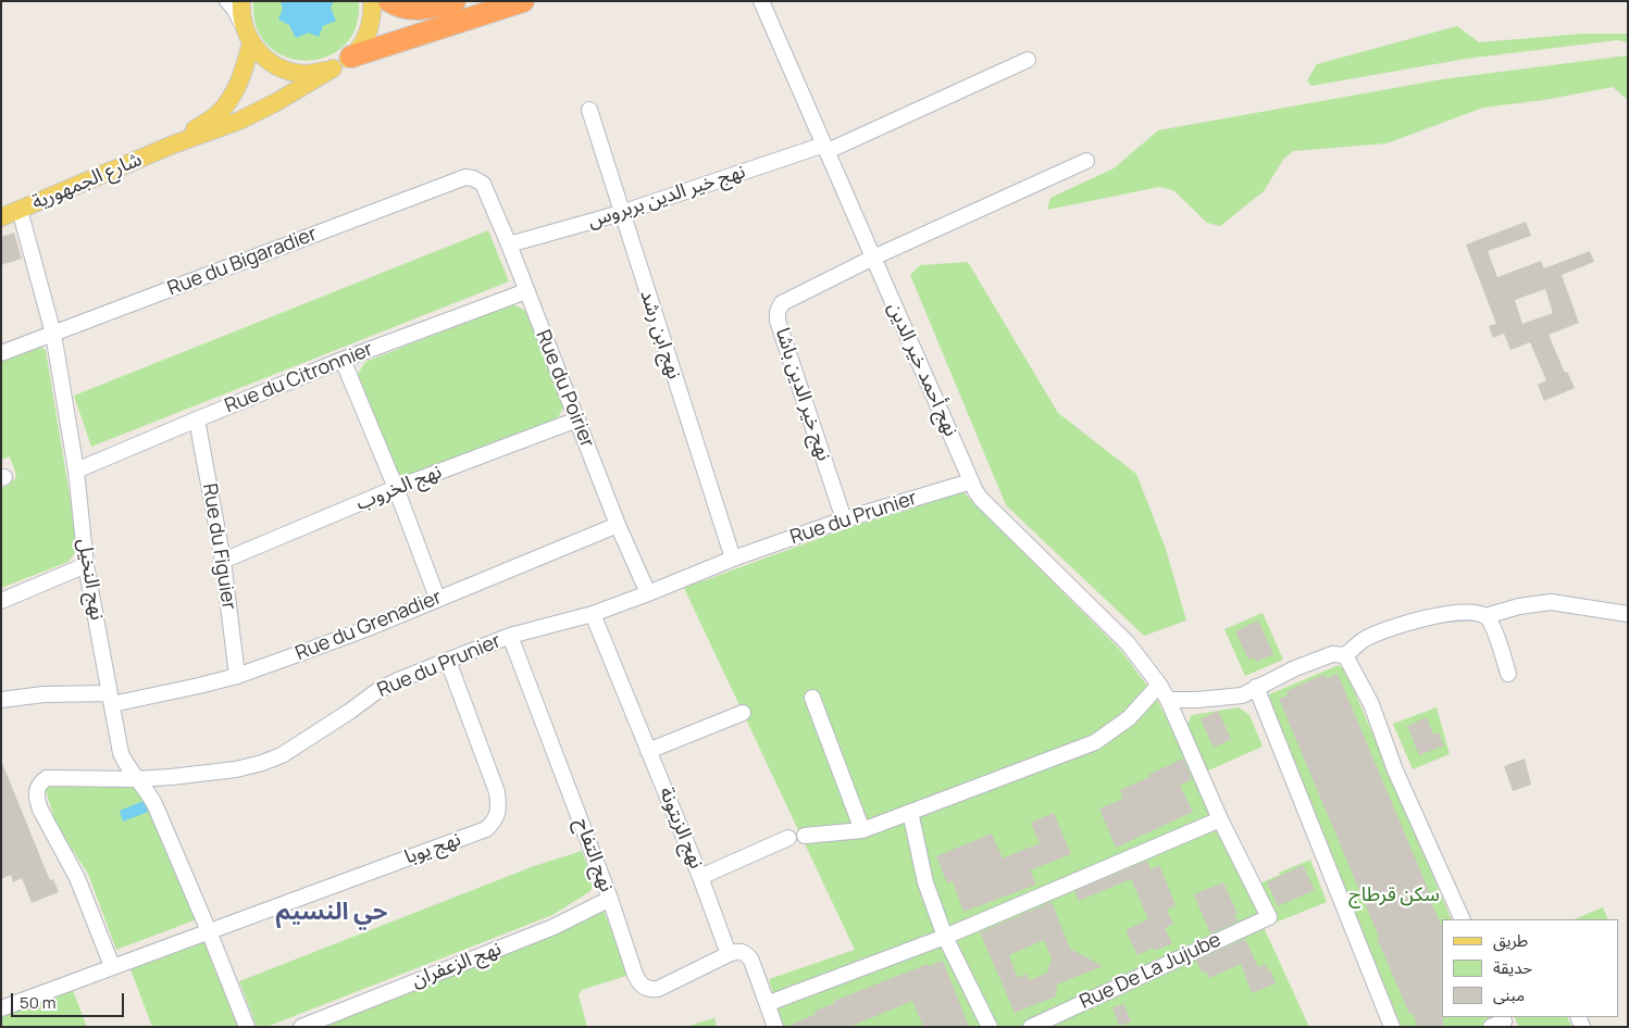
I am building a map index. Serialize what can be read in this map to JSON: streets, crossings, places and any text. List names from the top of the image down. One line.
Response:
{"streets":{"main road":["شارع الجمهورية"],"street":["نهج خير الدين بربروس","Rue du Bigaradier","نهج ابن رشد","نهج أحمد خير الدين","Rue du Citronnier","Rue du Poirier","نهج خير الدين باشا","نهج الخروب","Rue du Prunier","Rue du Figuier","نهج النخيل","Rue du Grenadier","نهج الزيتونة","نهج يوبا","نهج التفاح","نهج الزعفران","Rue De La Jujube"]},"crossings":[["شارع الجمهورية","نهج النخيل"],["نهج خير الدين بربروس","نهج ابن رشد"],["نهج خير الدين بربروس","نهج أحمد خير الدين"],["نهج خير الدين بربروس","Rue du Poirier"],["Rue du Bigaradier","Rue du Poirier"],["Rue du Bigaradier","نهج النخيل"],["نهج ابن رشد","Rue du Prunier"],["نهج أحمد خير الدين","نهج خير الدين باشا"],["نهج أحمد خير الدين","Rue du Prunier"],["نهج أحمد خير الدين","Rue De La Jujube"],["Rue du Citronnier","Rue du Poirier"],["Rue du Citronnier","Rue du Figuier"],["Rue du Citronnier","نهج النخيل"],["Rue du Poirier","نهج الخروب"],["Rue du Poirier","Rue du Prunier"],["Rue du Poirier","Rue du Grenadier"],["نهج خير الدين باشا","Rue du Prunier"],["نهج الخروب","Rue du Figuier"],["Rue du Prunier","نهج النخيل"],["Rue du Prunier","نهج الزيتونة"],["Rue du Prunier","نهج يوبا"],["Rue du Prunier","نهج التفاح"],["Rue du Figuier","Rue du Grenadier"],["نهج النخيل","Rue du Grenadier"],["نهج النخيل","نهج يوبا"],["نهج الزيتونة","نهج التفاح"],["نهج التفاح","نهج الزعفران"]],"districts":["حي النسيم"],"parks":["سكن قرطاج"],"legend":["طريق","حديقة","مبنى"],"scale_bar":"50 m"}
